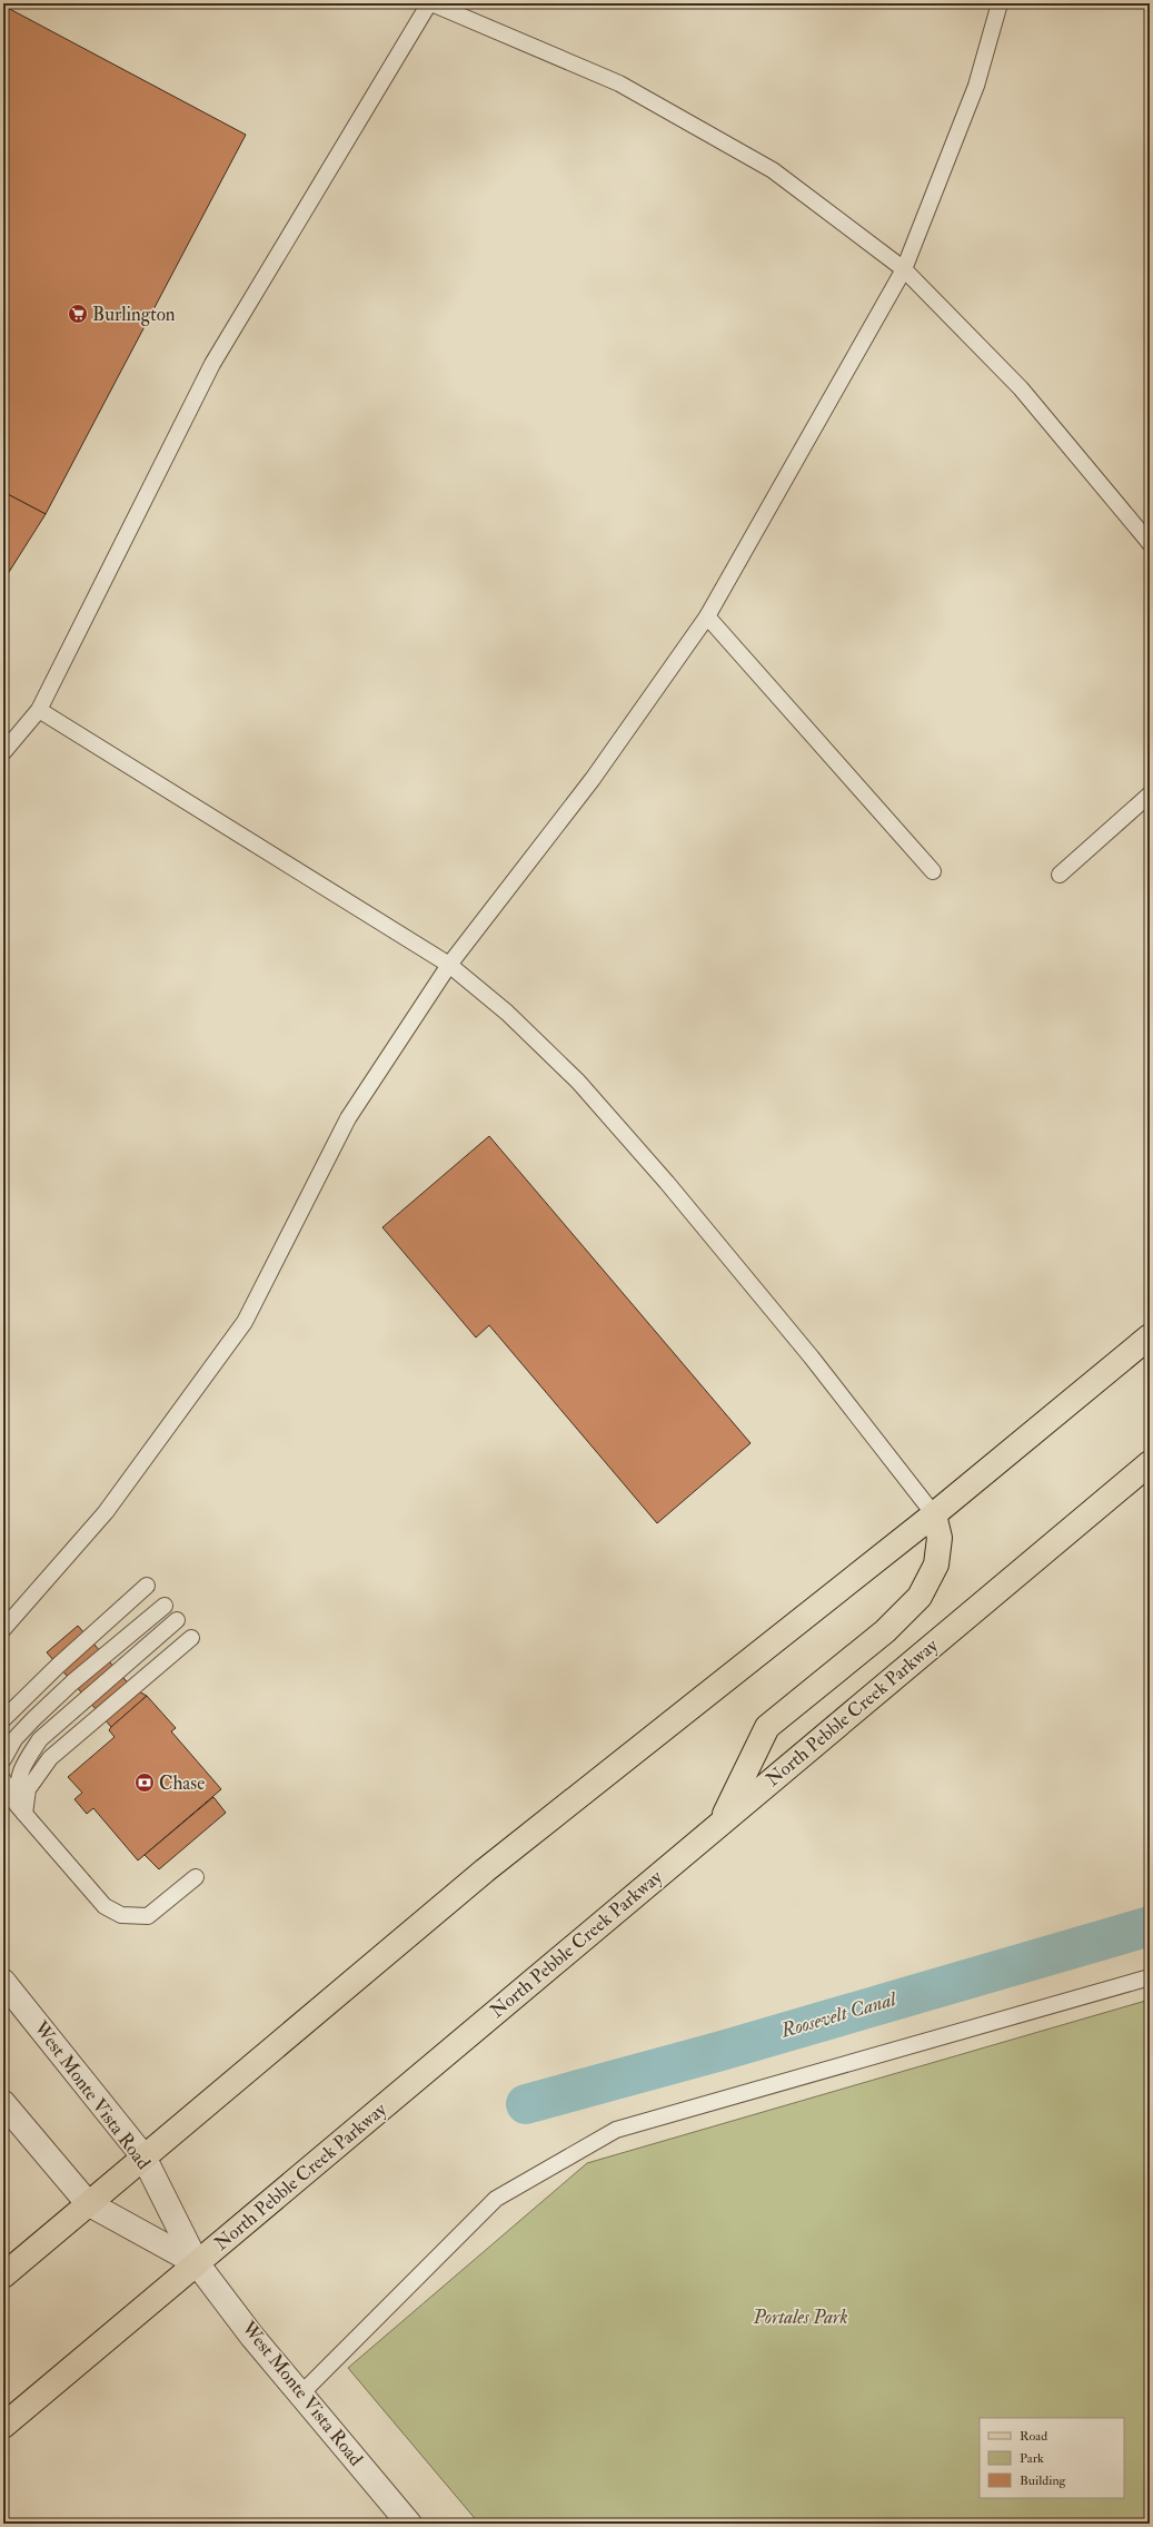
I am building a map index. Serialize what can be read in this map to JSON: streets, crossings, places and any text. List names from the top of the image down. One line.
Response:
{"streets":{"main road":["North Pebble Creek Parkway"],"street":["West Monte Vista Road"]},"crossings":[["North Pebble Creek Parkway","West Monte Vista Road"]],"water":["Roosevelt Canal"],"parks":["Portales Park"],"places":{"supermarket":["Burlington"],"bank":["Chase"]},"legend":["Road","Park","Building"]}
